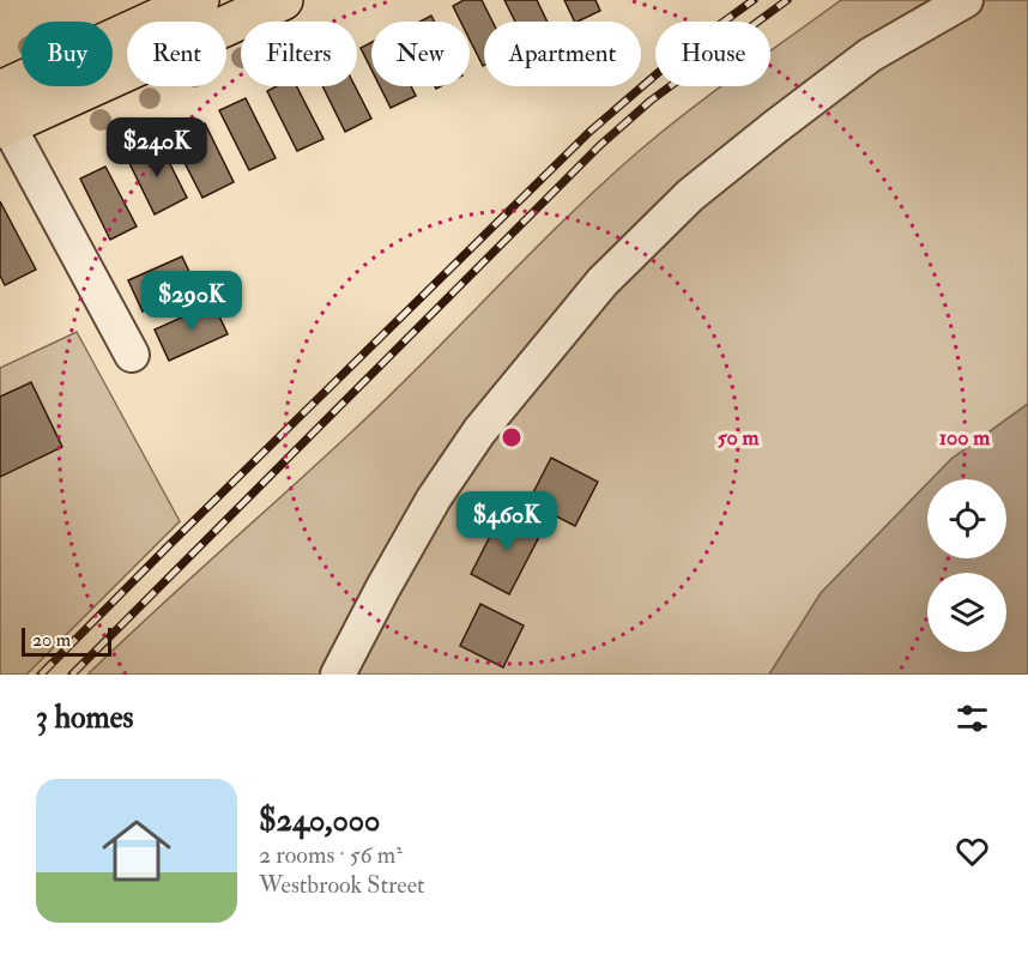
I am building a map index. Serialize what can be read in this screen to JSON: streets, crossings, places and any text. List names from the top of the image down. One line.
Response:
{"scale_bar":"20 m","page":{"chip":["Buy","Rent","Filters","New","Apartment","House"],"price":["$240K","$290K","$460K"],"scale":"20 m","heading":"3 homes","list":[{"name":"$240,000","note":"2 rooms · 56 m² · Westbrook Street"}]},"rings":["50 m","100 m"]}
